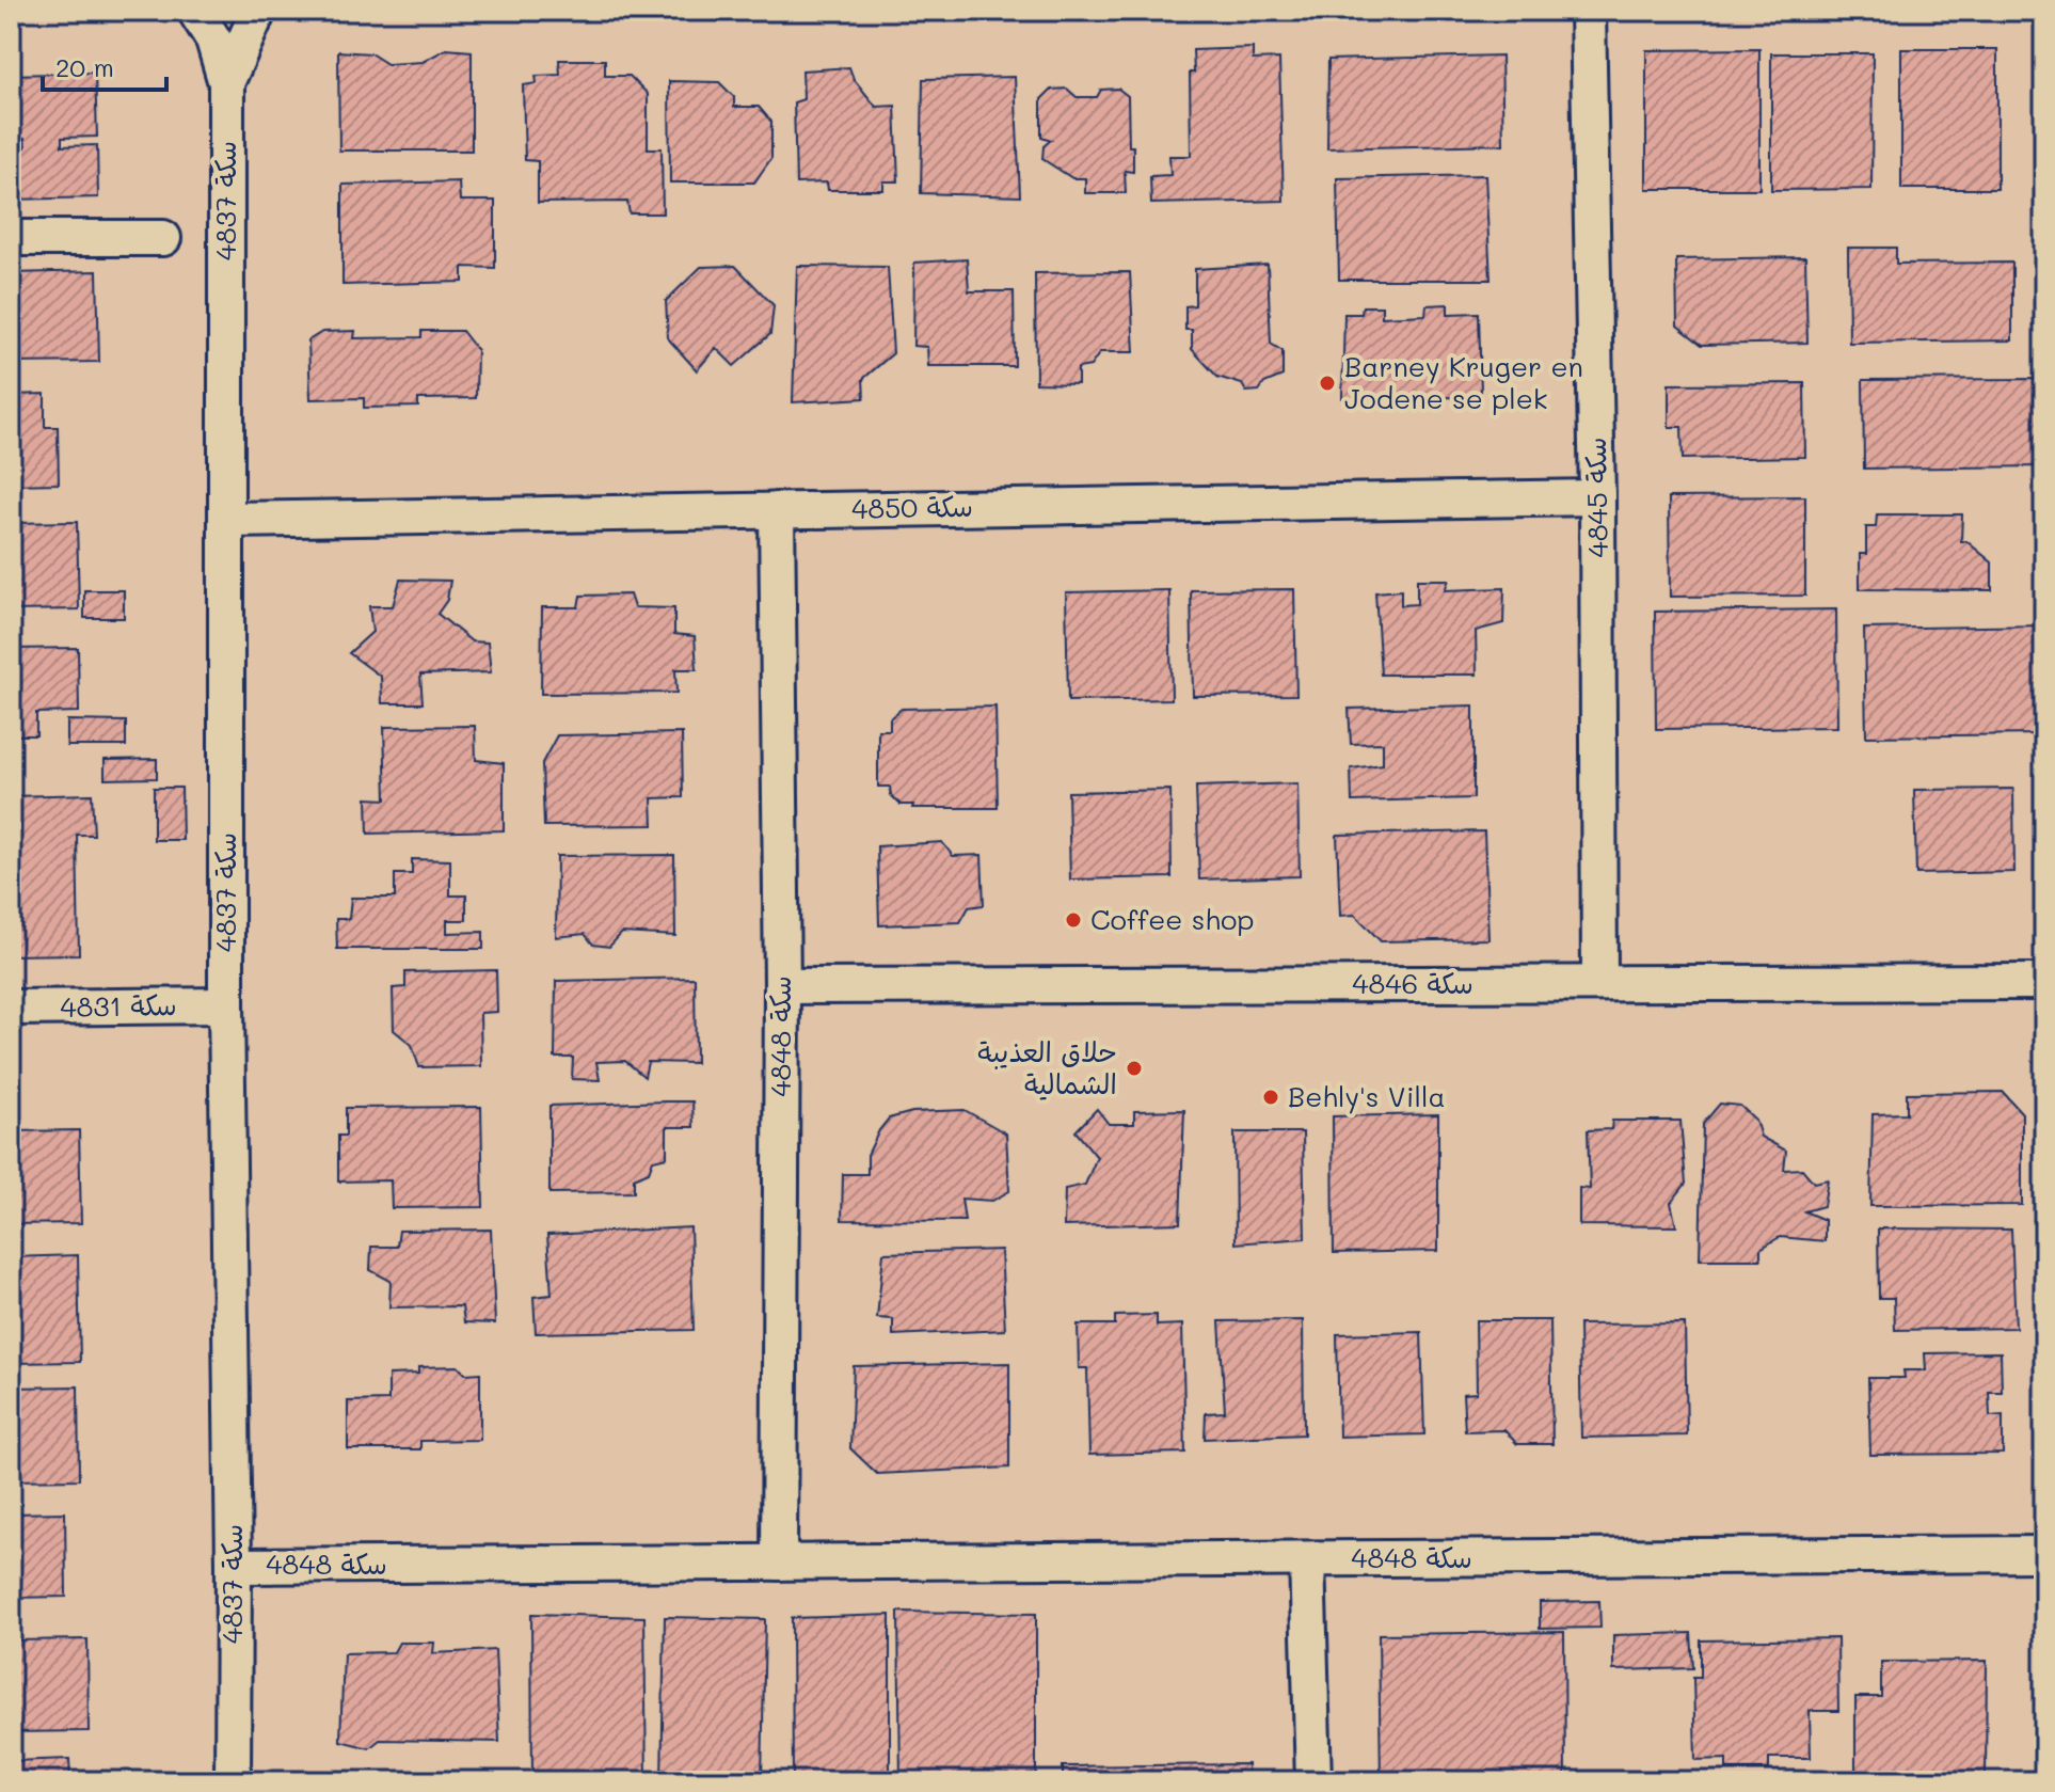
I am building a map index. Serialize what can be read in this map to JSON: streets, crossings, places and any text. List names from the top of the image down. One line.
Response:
{"streets":{"street":["سكة 4837","سكة 4845","سكة 4850","سكة 4846","سكة 4831","سكة 4848"]},"crossings":[["سكة 4837","سكة 4850"],["سكة 4837","سكة 4831"],["سكة 4837","سكة 4848"],["سكة 4845","سكة 4850"],["سكة 4845","سكة 4846"],["سكة 4850","سكة 4848"],["سكة 4846","سكة 4848"]],"places":["Barney Kruger en Jodene se plek","Coffee shop","حلاق العذيبة الشمالية","Behly's Villa"],"scale_bar":"20 m"}
